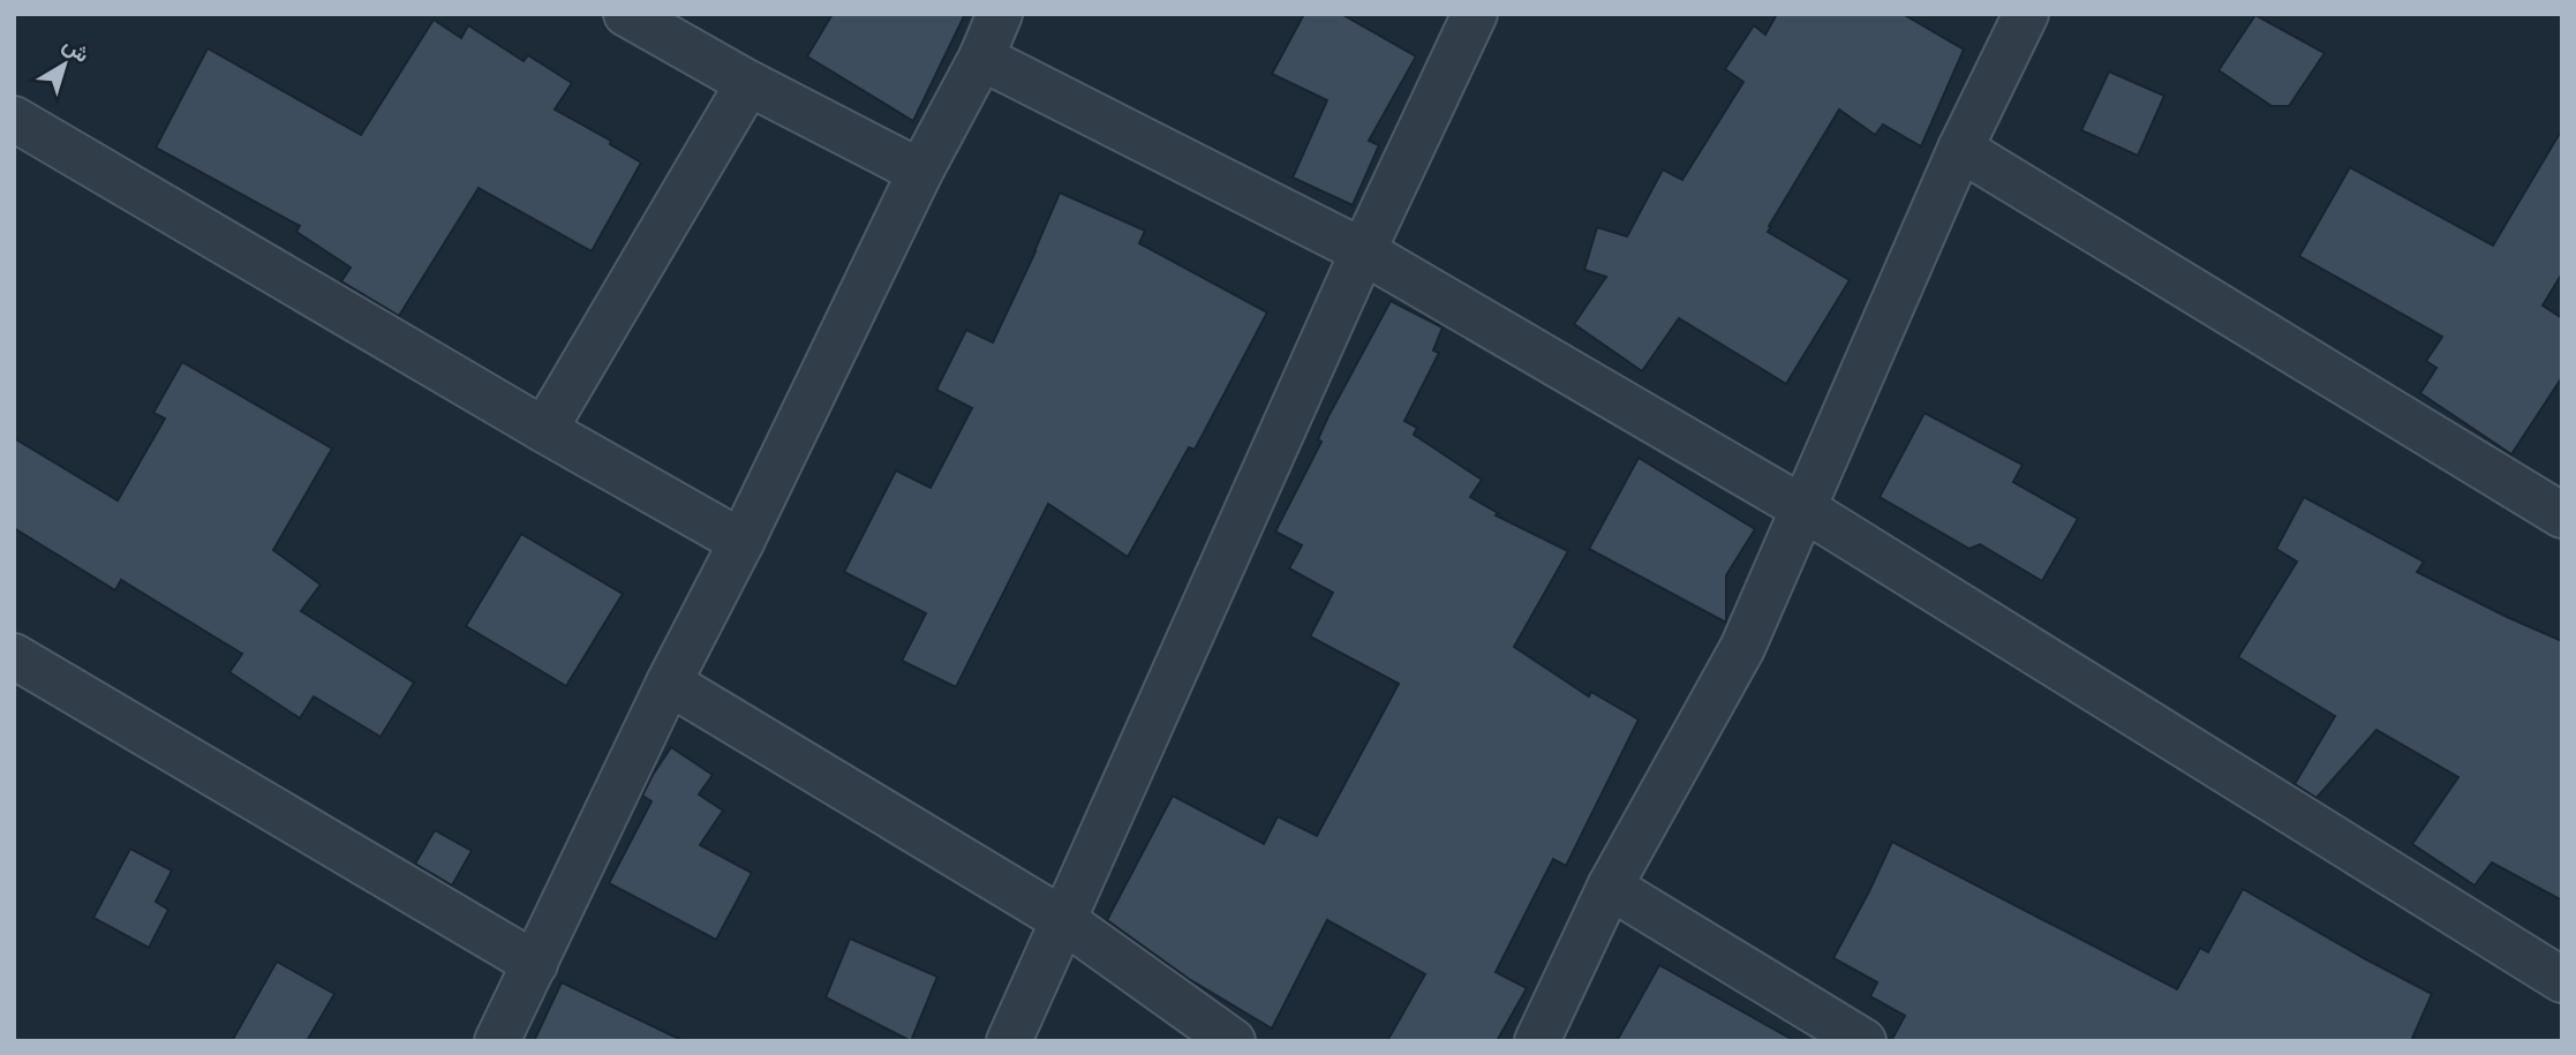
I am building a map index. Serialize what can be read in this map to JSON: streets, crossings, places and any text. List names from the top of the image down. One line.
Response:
{"north":"top right"}
